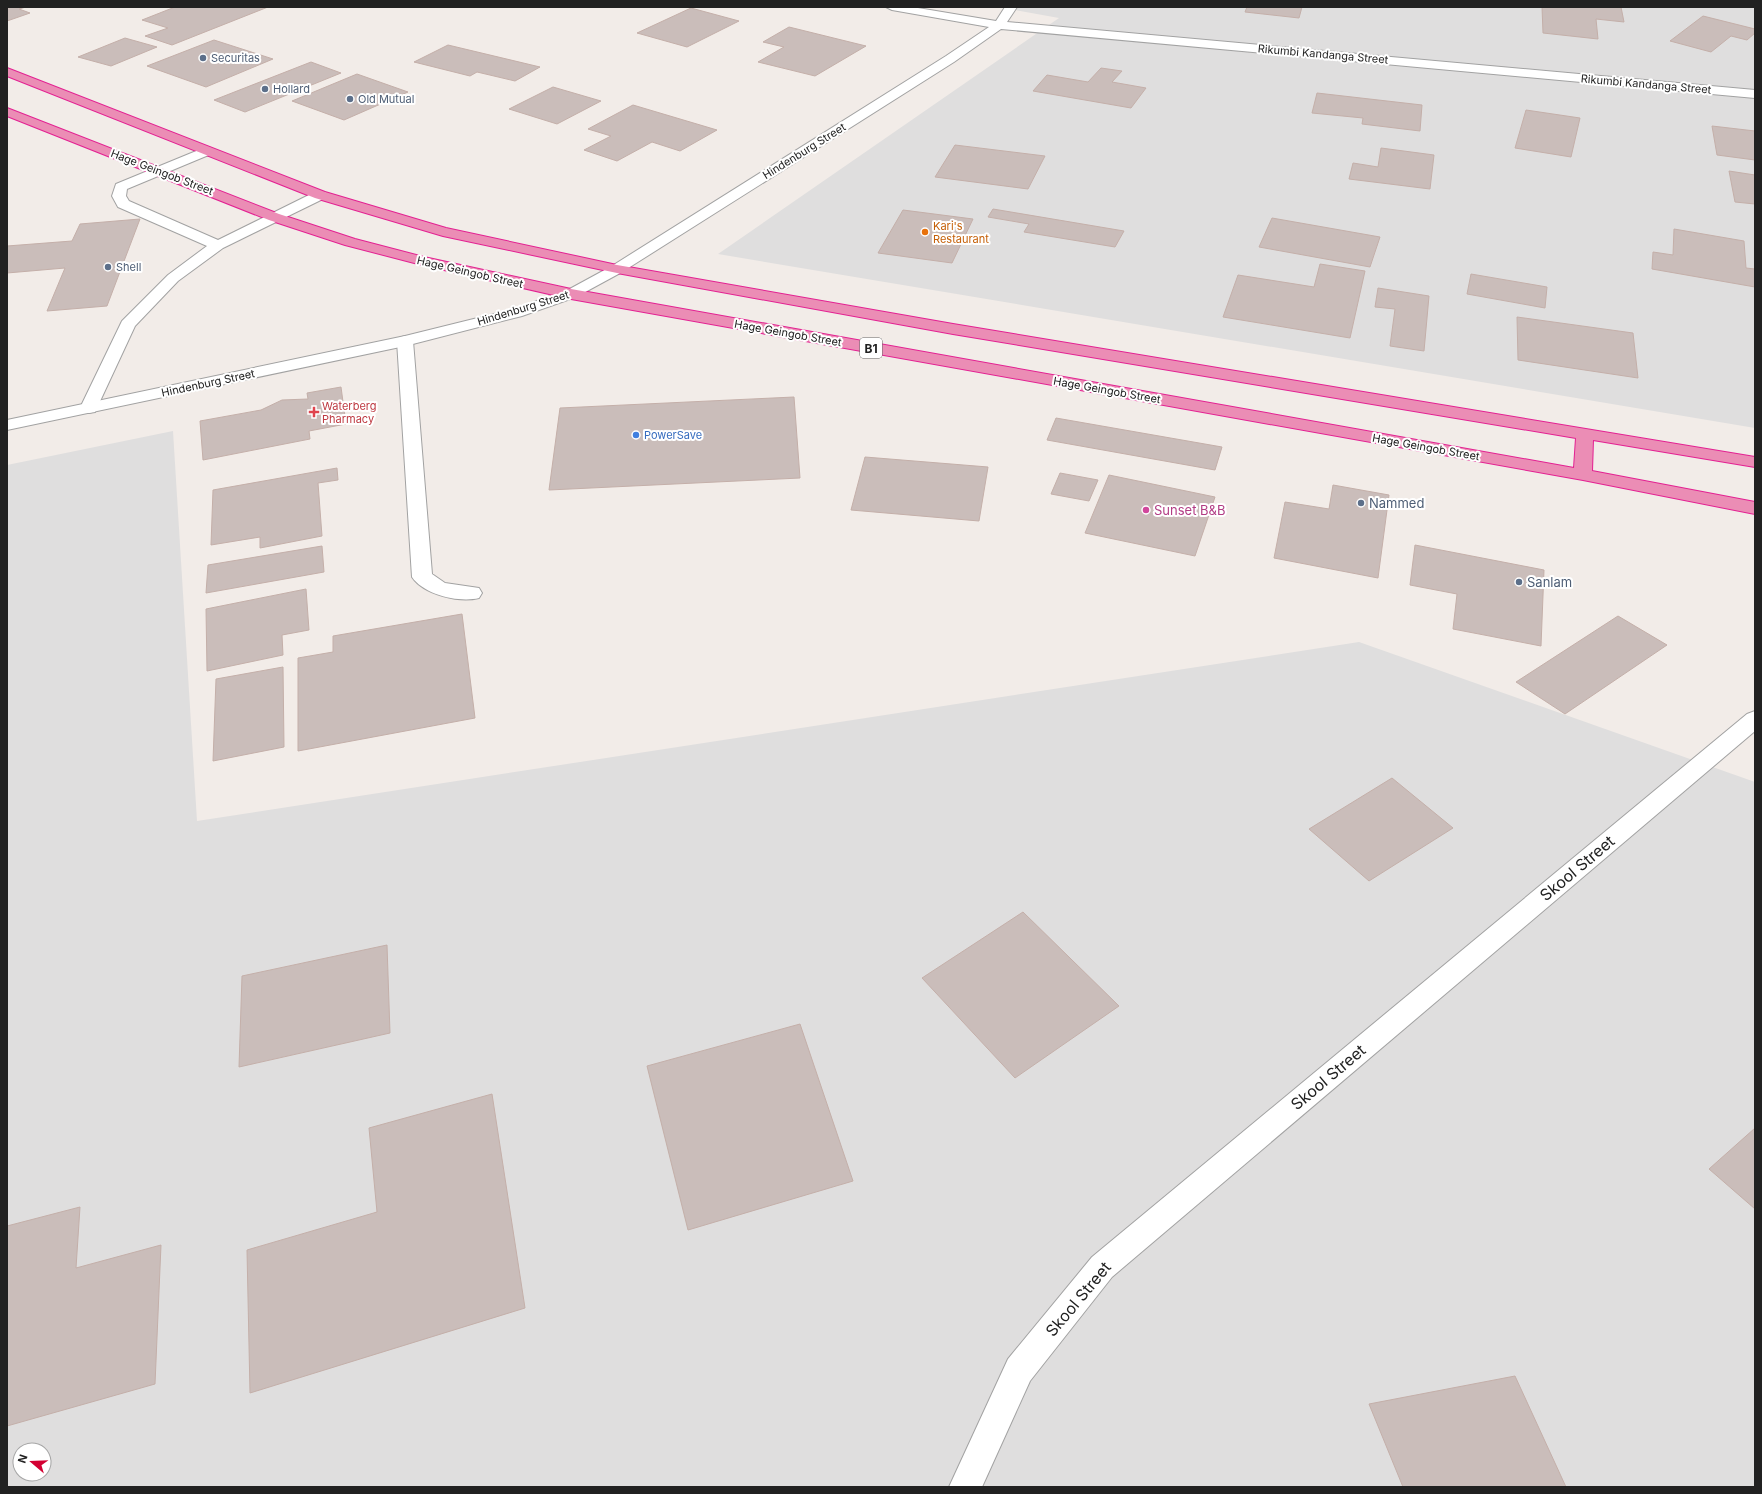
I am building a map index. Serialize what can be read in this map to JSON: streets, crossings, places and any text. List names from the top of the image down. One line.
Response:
{"streets":{"highway":["Hage Geingob Street","B1"],"street":["Rikumbi Kandanga Street","Hindenburg Street","Skool Street"]},"crossings":[["Rikumbi Kandanga Street","Hindenburg Street"],["Hindenburg Street","Hage Geingob Street"]],"places":{"other":["Securitas","Hollard","Old Mutual","Kari's Restaurant","Shell","PowerSave","Nammed","Sunset B&B","Sanlam"],"health":["Waterberg Pharmacy"]},"north":"left"}
